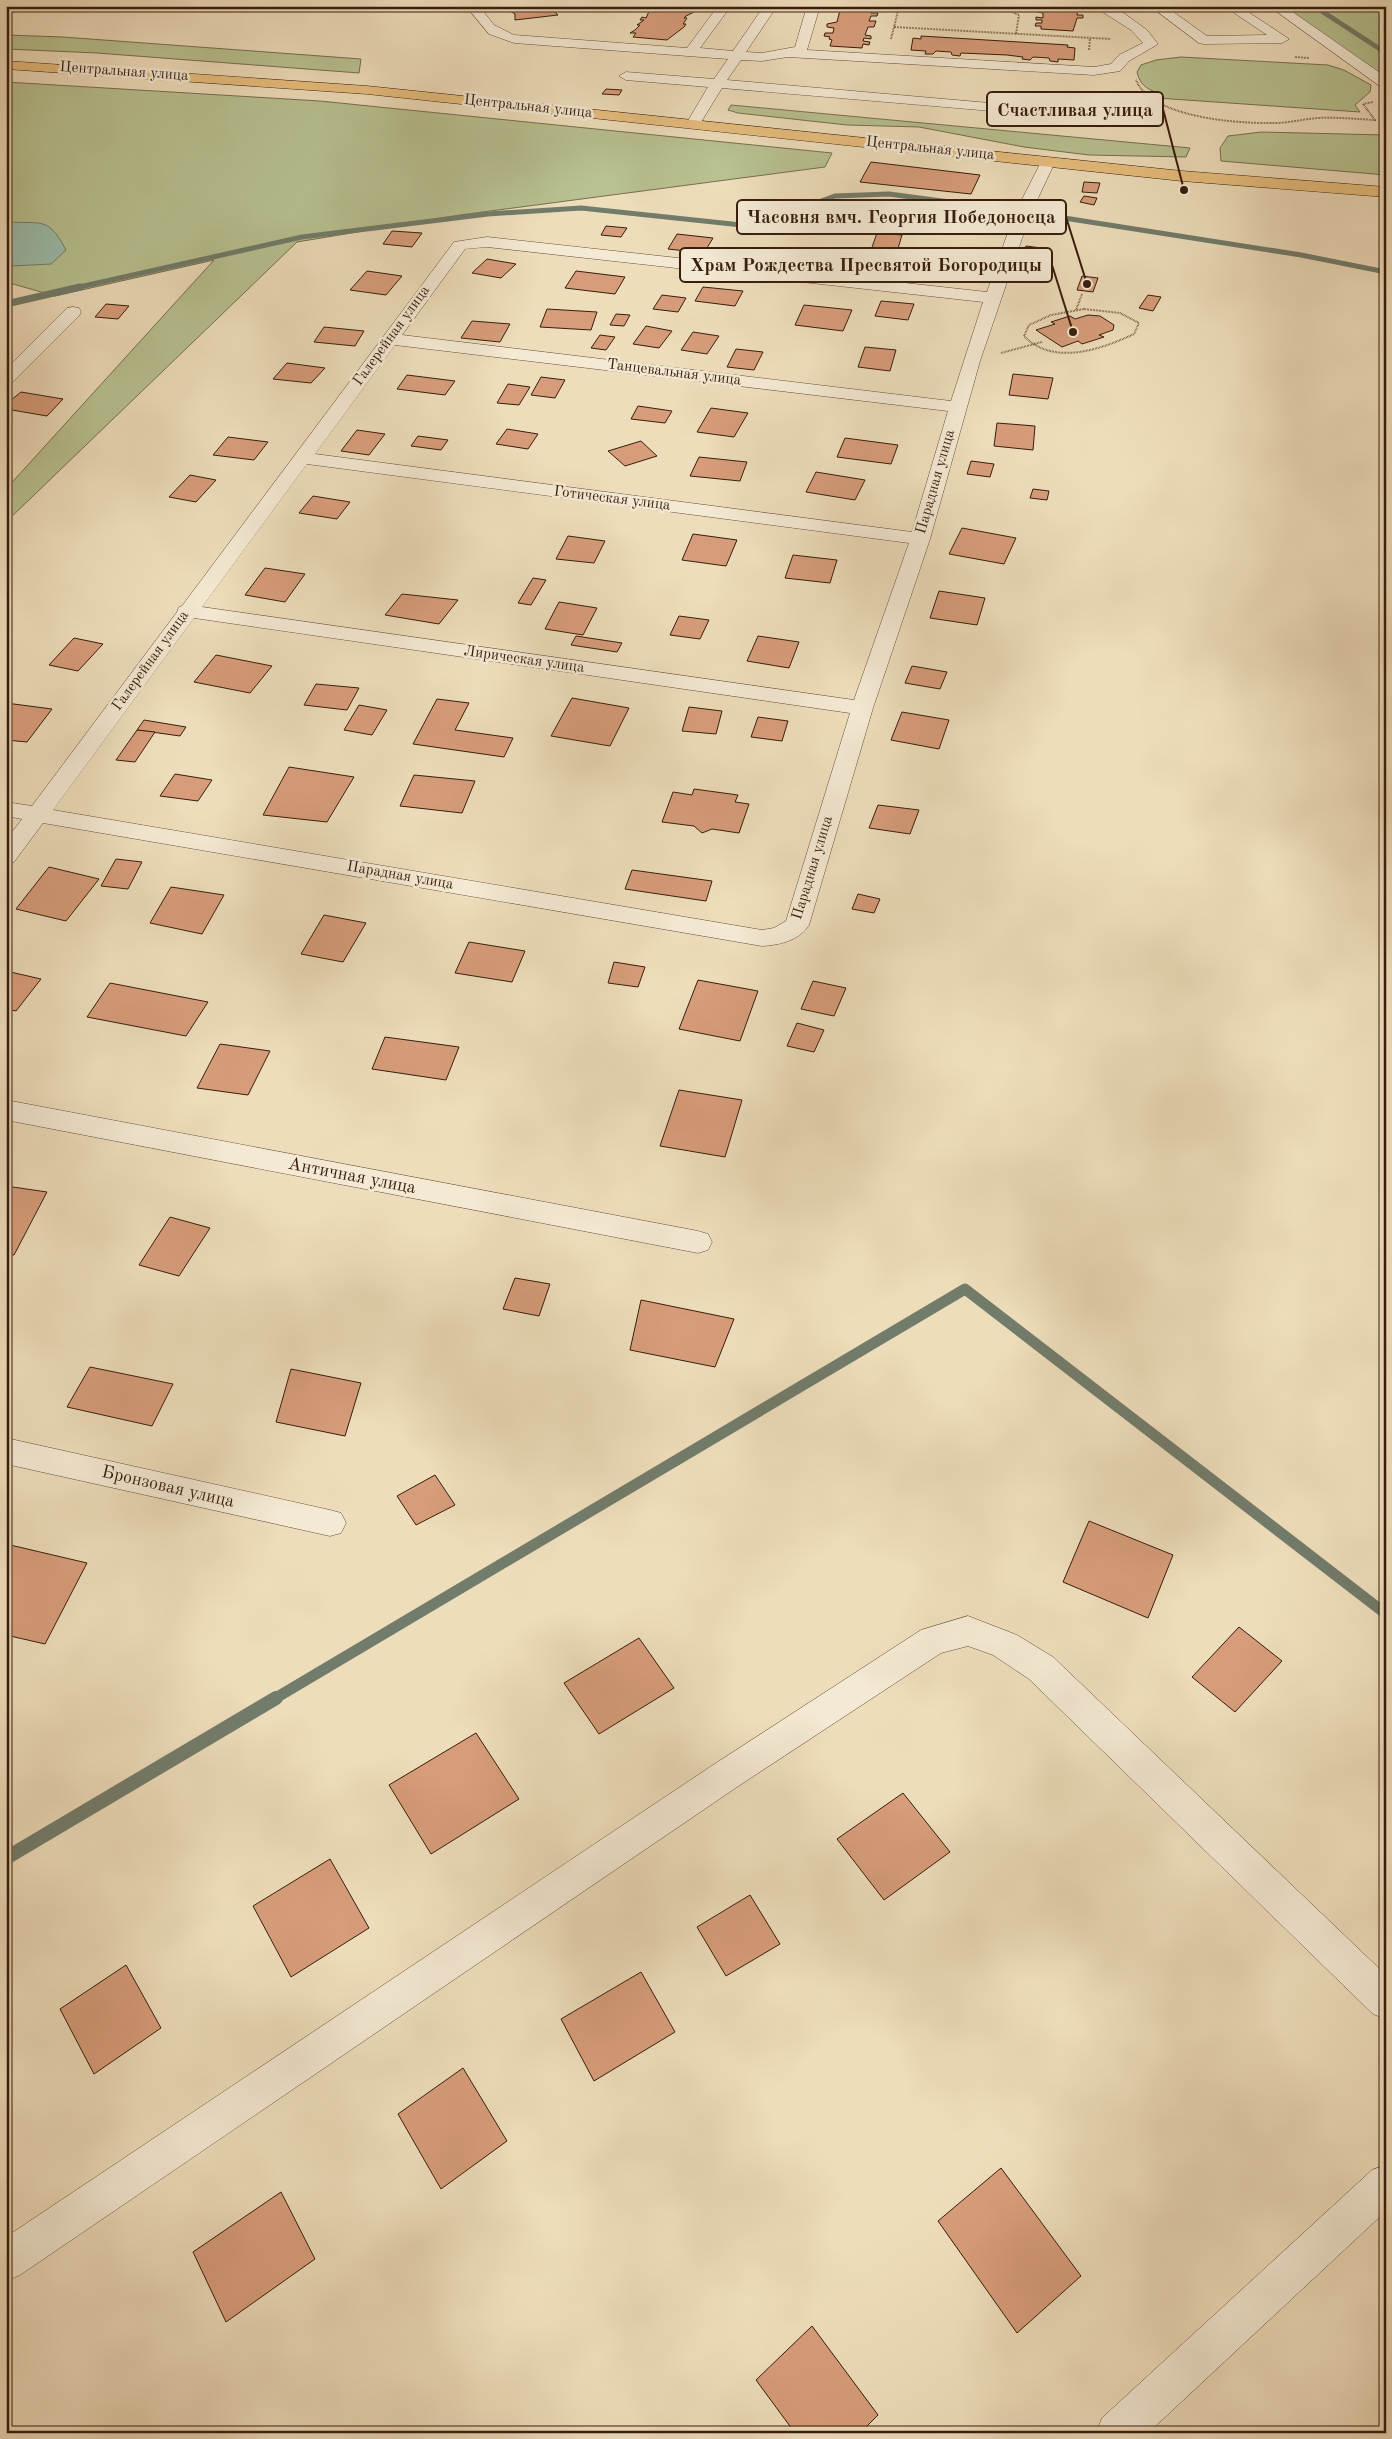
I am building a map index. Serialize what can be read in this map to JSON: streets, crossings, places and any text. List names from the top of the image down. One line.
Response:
{"streets":{"main road":["Центральная улица"],"street":["Галерейная улица","Танцевальная улица","Парадная улица","Готическая улица","Лирическая улица","Античная улица","Бронзовая улица"]},"crossings":[["Центральная улица","Парадная улица"],["Галерейная улица","Танцевальная улица"],["Галерейная улица","Парадная улица"],["Галерейная улица","Готическая улица"],["Галерейная улица","Лирическая улица"],["Танцевальная улица","Парадная улица"],["Парадная улица","Готическая улица"],["Парадная улица","Лирическая улица"]],"places":["Счастливая улица","Часовня вмч. Георгия Победоносца","Храм Рождества Пресвятой Богородицы"]}
